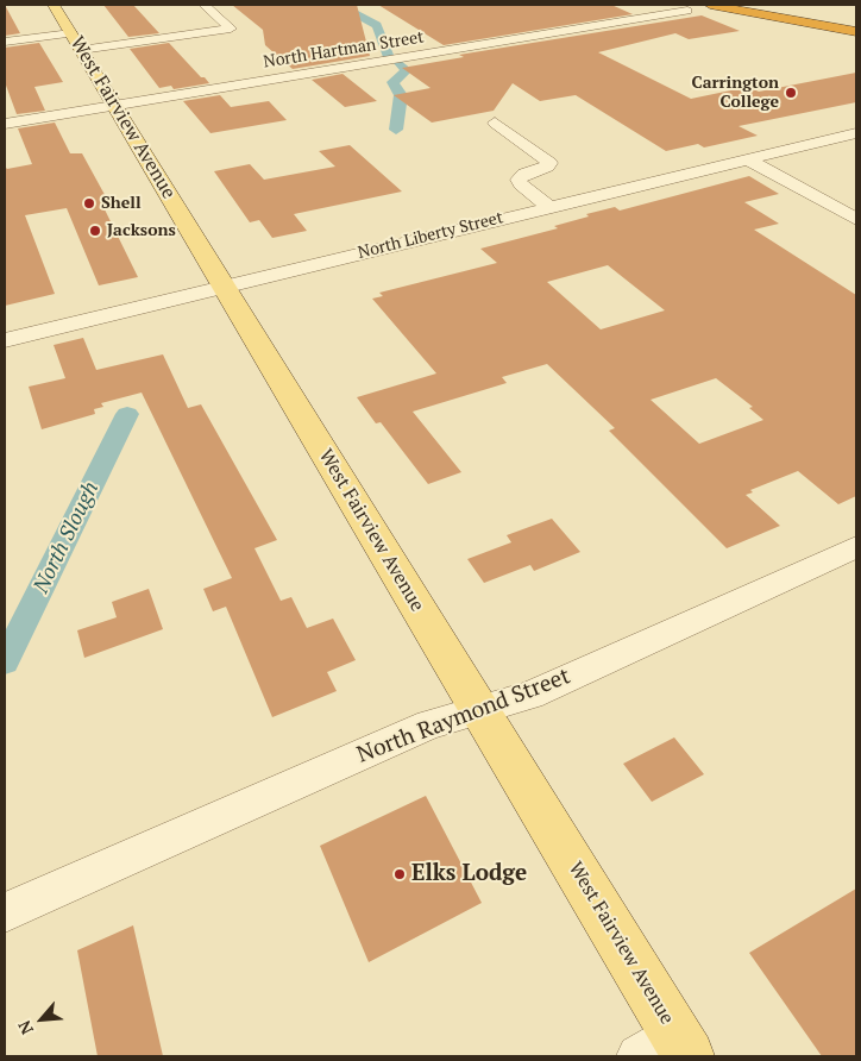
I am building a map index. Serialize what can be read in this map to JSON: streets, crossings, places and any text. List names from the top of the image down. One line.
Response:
{"streets":{"main road":["West Fairview Avenue"],"street":["North Hartman Street","North Liberty Street","North Raymond Street"]},"crossings":[["North Hartman Street","West Fairview Avenue"],["West Fairview Avenue","North Liberty Street"],["West Fairview Avenue","North Raymond Street"]],"water":["North Slough"],"places":["Carrington College","Shell","Jacksons","Elks Lodge"],"north":"bottom left"}
